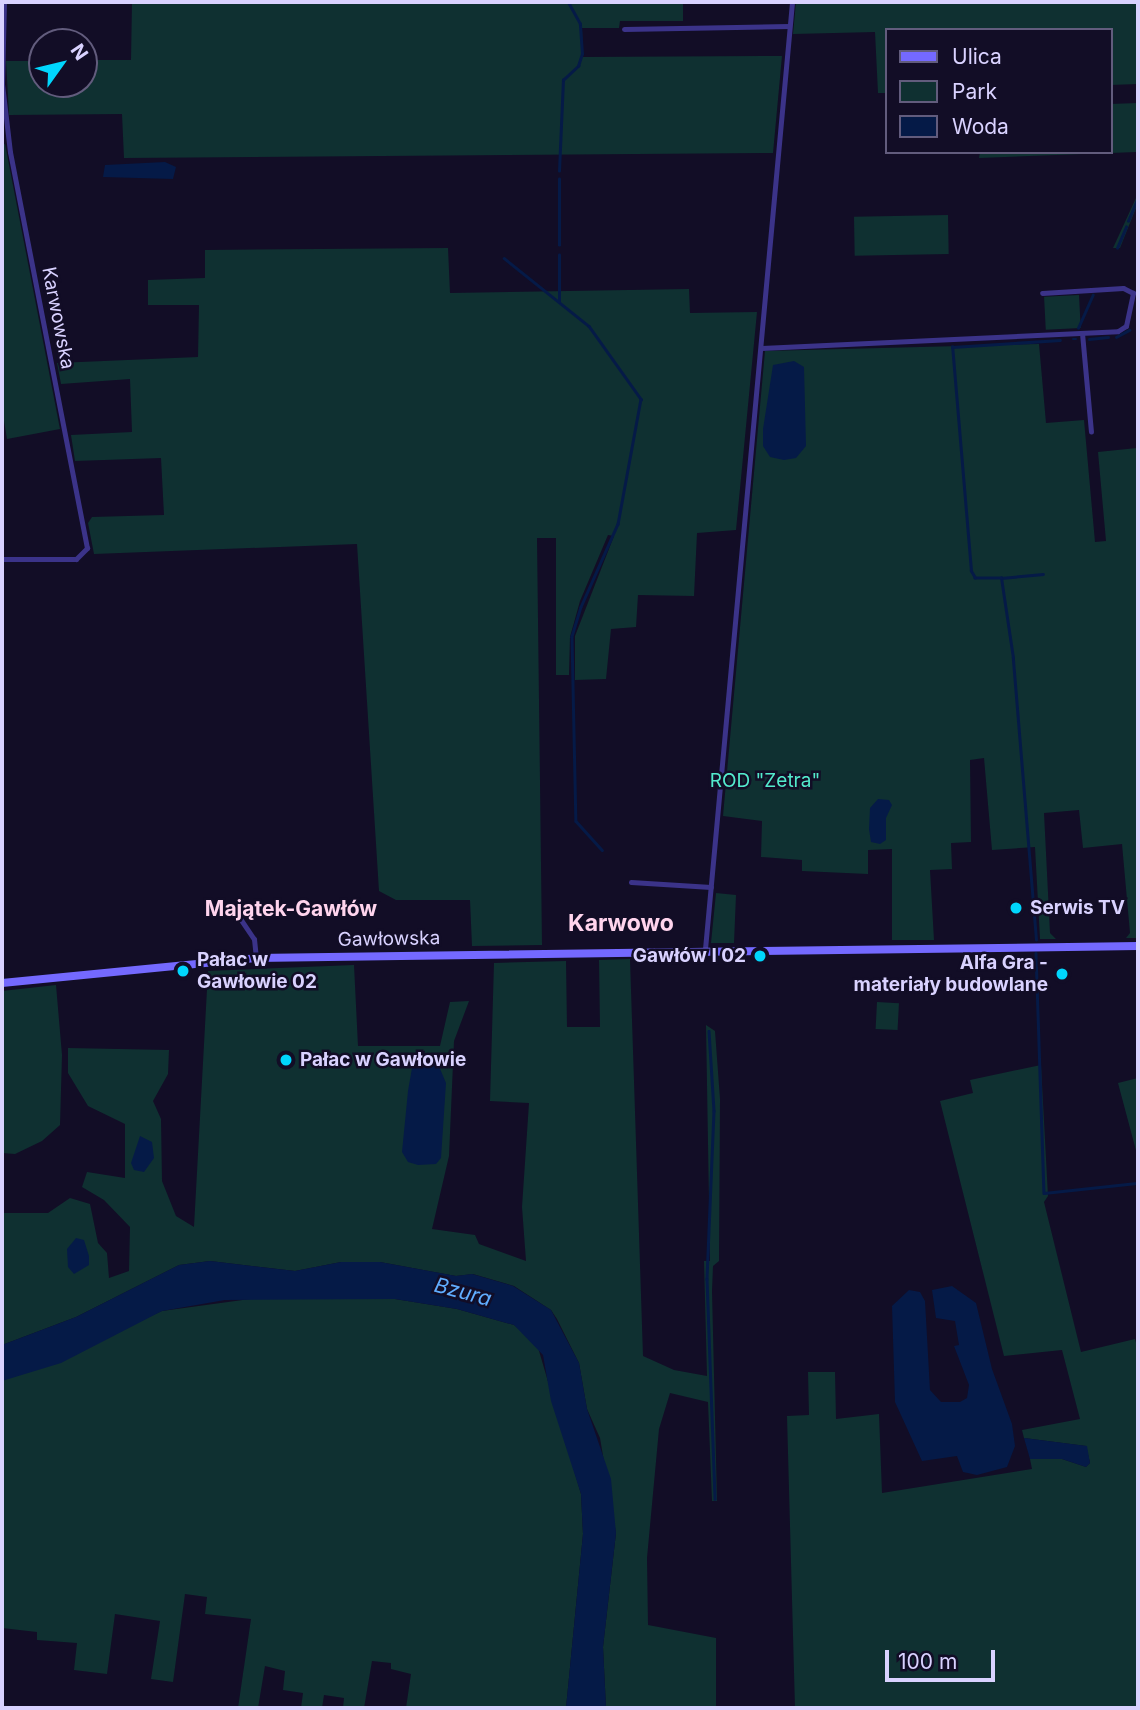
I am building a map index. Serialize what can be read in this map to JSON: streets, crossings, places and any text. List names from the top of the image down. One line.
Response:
{"streets":{"street":["Karwowska","Gawłowska"]},"districts":["Majątek-Gawłów","Karwowo"],"water":["Bzura"],"parks":["ROD \"Zetra\""],"places":["Serwis TV","Gawłów I 02","Pałac w Gawłowie 02","Alfa Gra - materiały budowlane","Pałac w Gawłowie"],"legend":["Ulica","Park","Woda"],"scale_bar":"100 m","north":"top right"}
